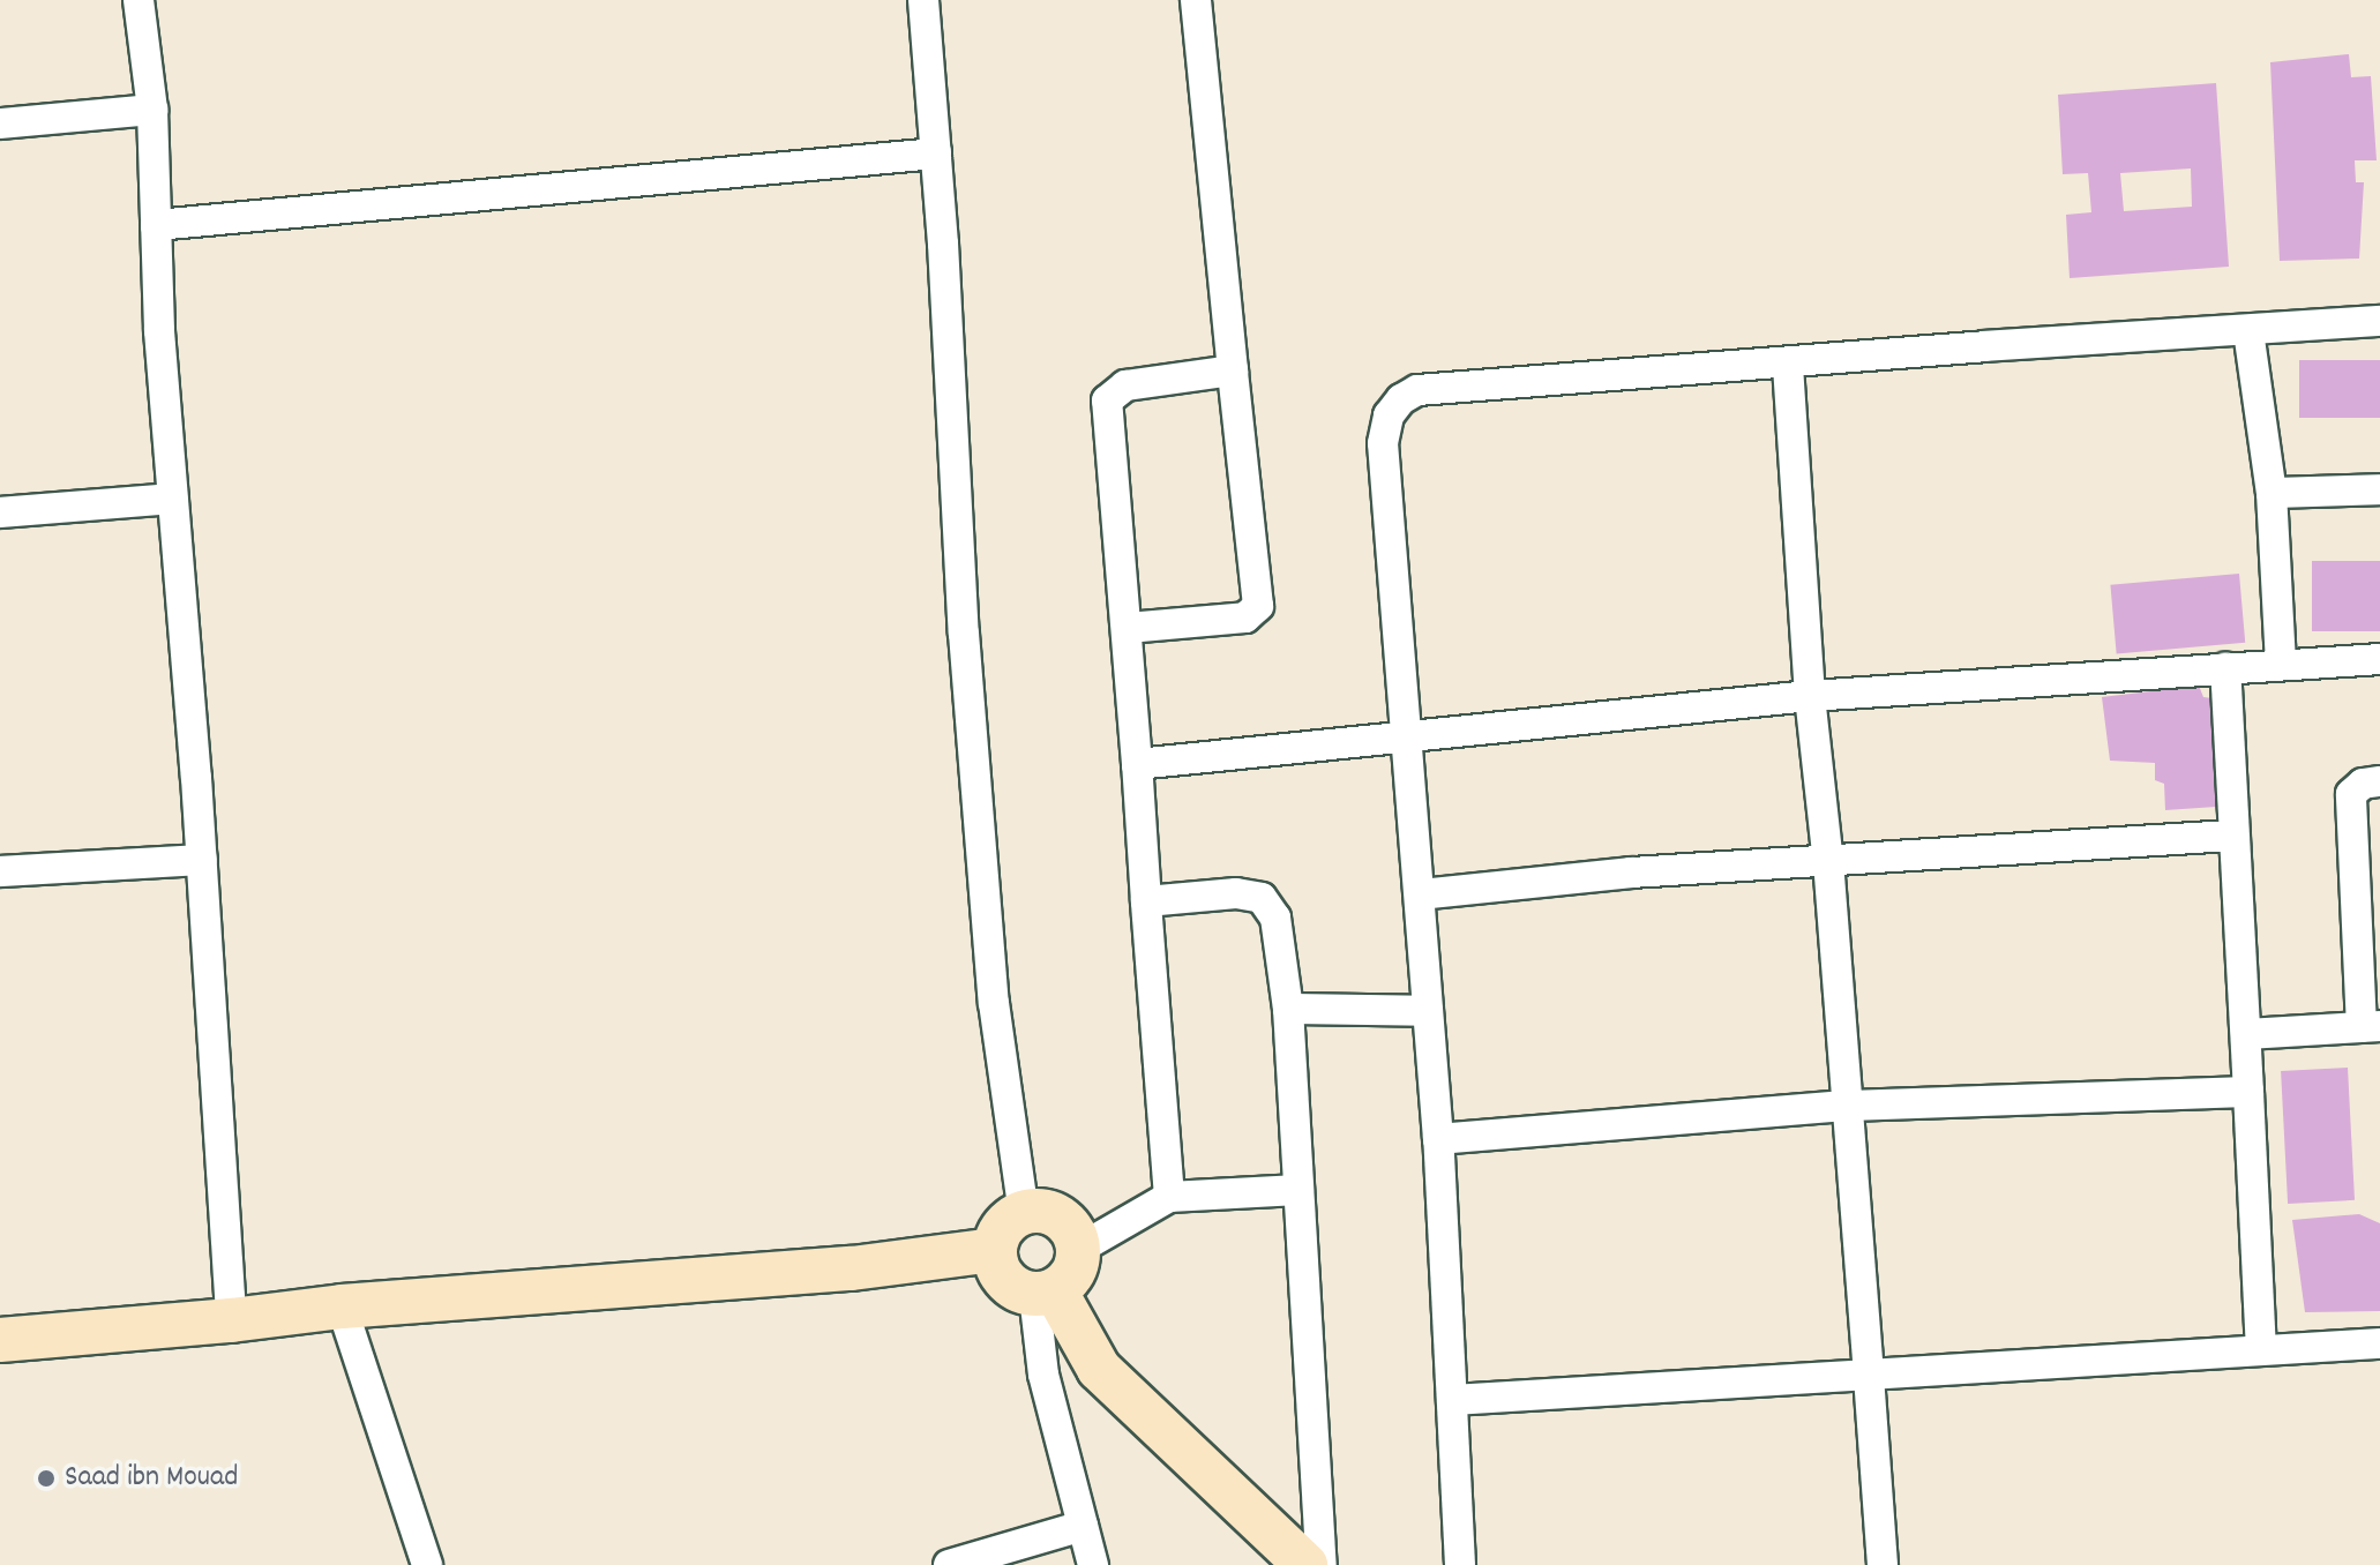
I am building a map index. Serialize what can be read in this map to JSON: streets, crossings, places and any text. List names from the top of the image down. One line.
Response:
{"places":["Saad ibn Mouad"]}
